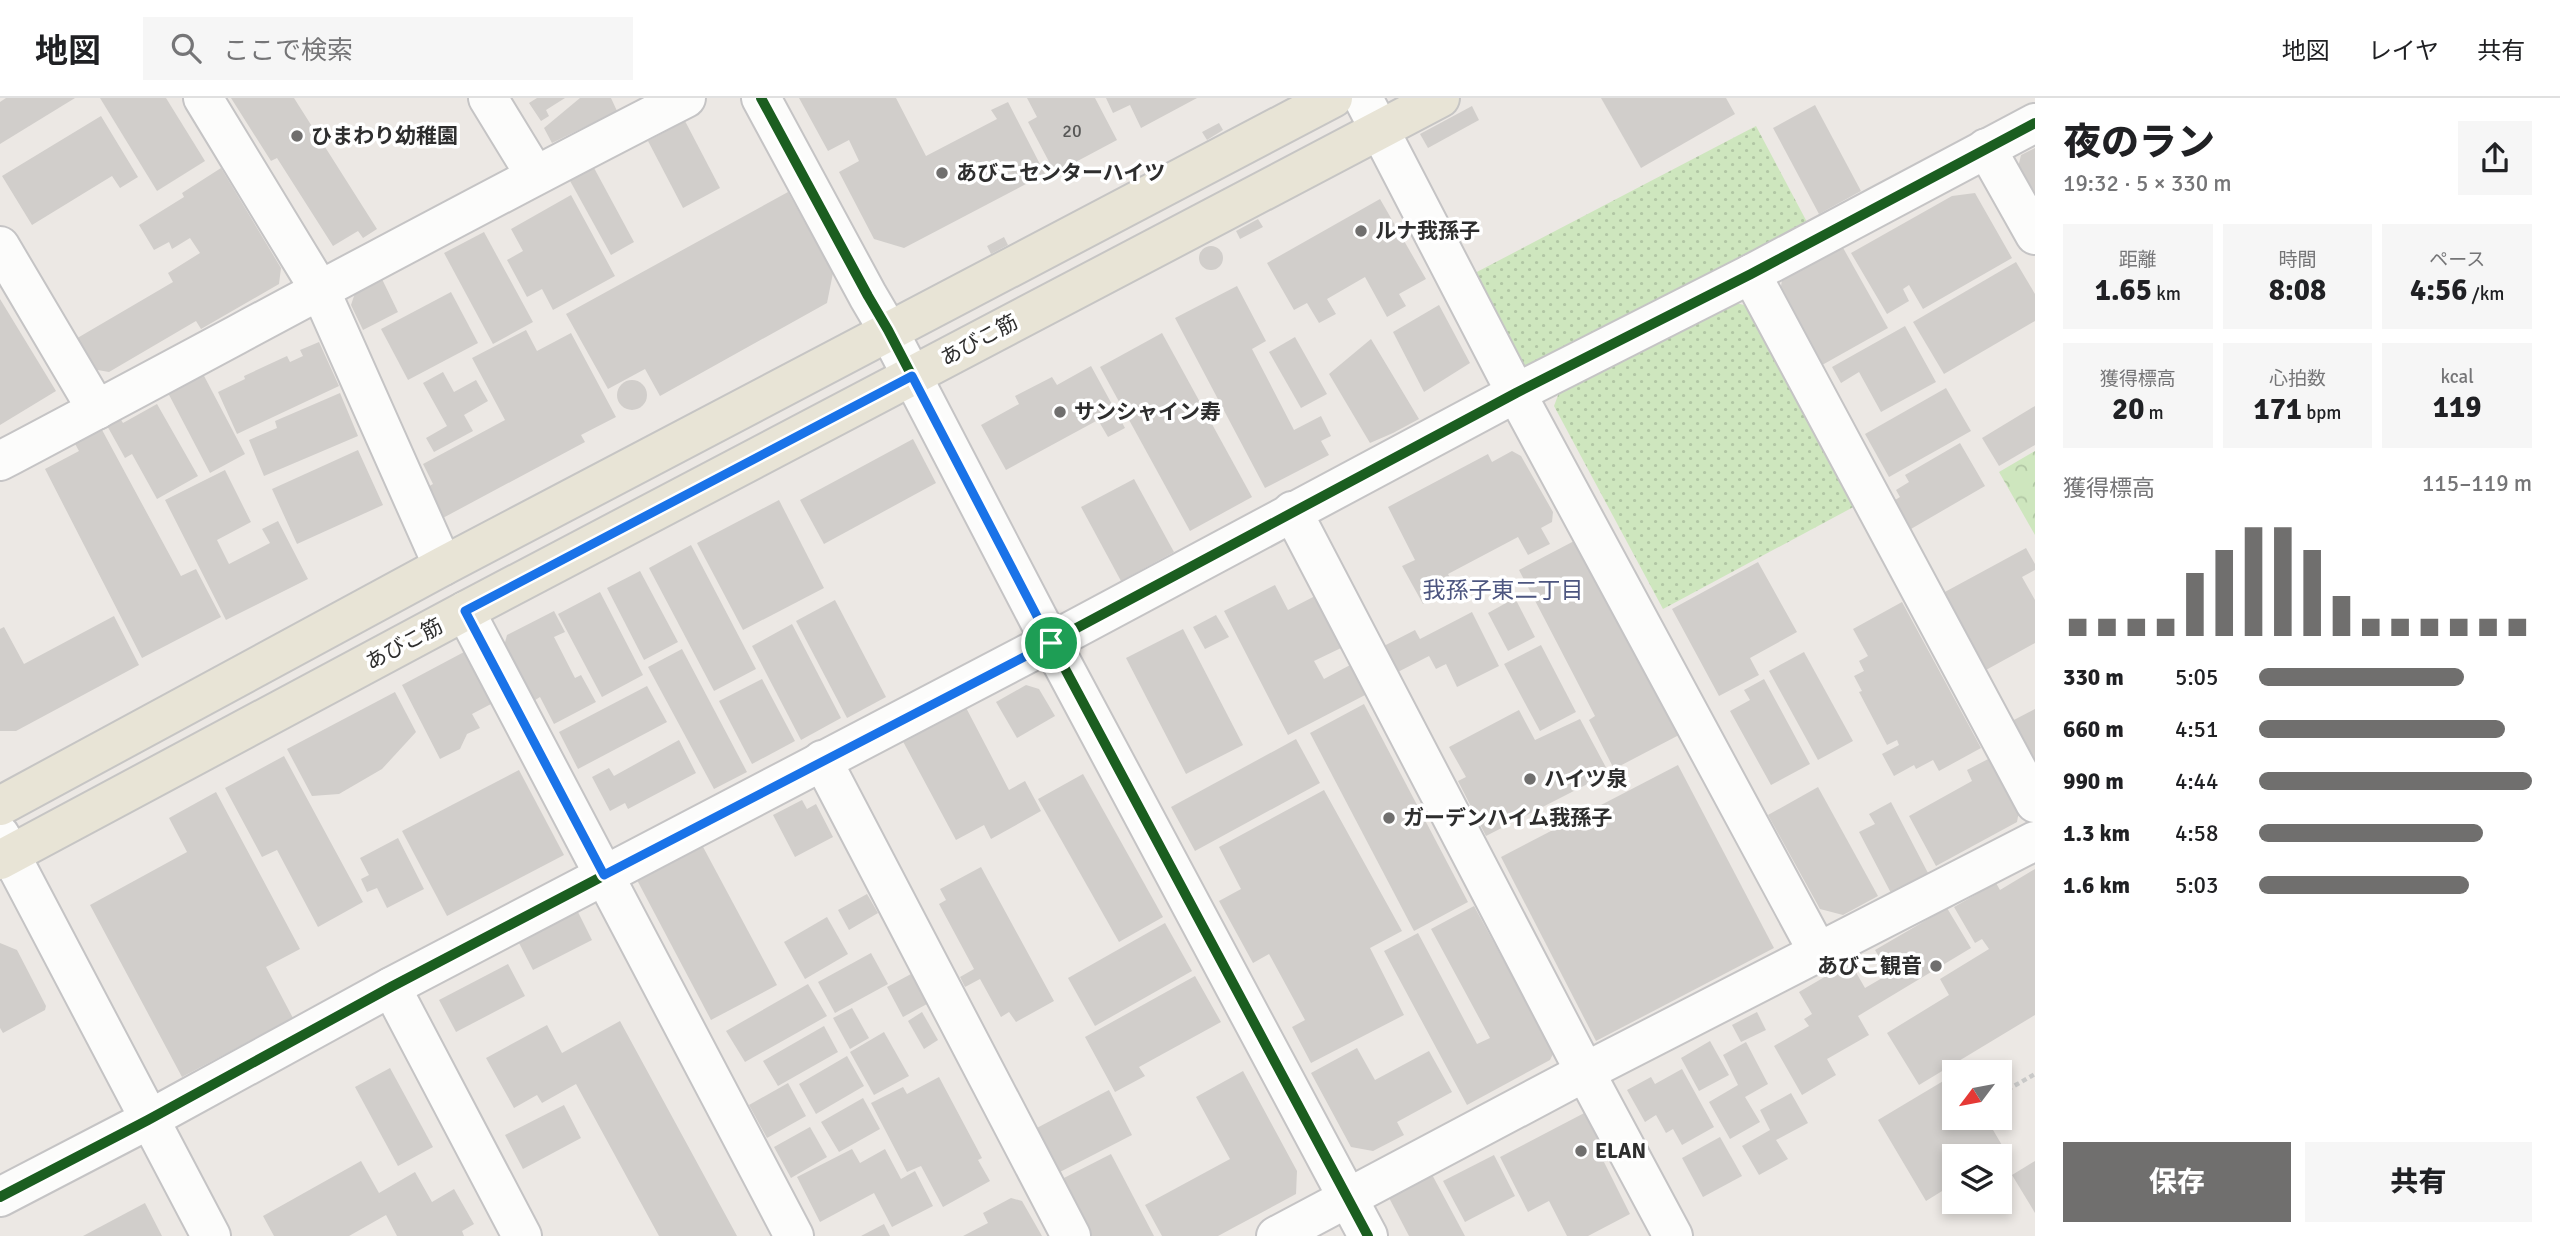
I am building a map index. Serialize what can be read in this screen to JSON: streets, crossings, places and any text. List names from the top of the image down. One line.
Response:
{"streets":{"main road":["あびこ筋"]},"districts":["我孫子東二丁目"],"places":["ひまわり幼稚園","あびこセンターハイツ","ルナ我孫子","サンシャイン寿","ハイツ泉","ガーデンハイム我孫子","あびこ観音","ELAN"],"house_numbers":["20"],"north":"bottom left","page":{"header":"地図","search":"ここで検索","nav":["地図","レイヤ","共有"],"heading":["夜のラン","19:32 · 5 × 330 m"],"stats":[["距離","1.65 km"],["時間","8:08"],["ペース","4:56 /km"],["獲得標高","20 m"],["心拍数","171 bpm"],["kcal","119"]],"chart":["獲得標高","115–119 m"],"list":[{"name":"330 m","note":"5:05"},{"name":"660 m","note":"4:51"},{"name":"990 m","note":"4:44"},{"name":"1.3 km","note":"4:58"},{"name":"1.6 km","note":"5:03"}],"buttons":["保存","共有"]}}
